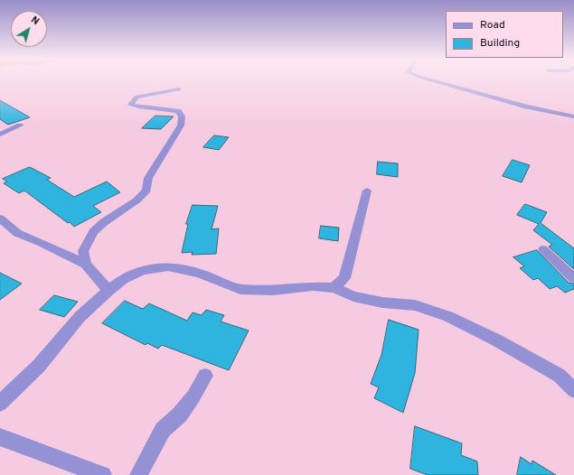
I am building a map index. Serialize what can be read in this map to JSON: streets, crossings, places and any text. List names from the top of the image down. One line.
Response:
{"legend":["Road","Building"],"north":"top right"}
